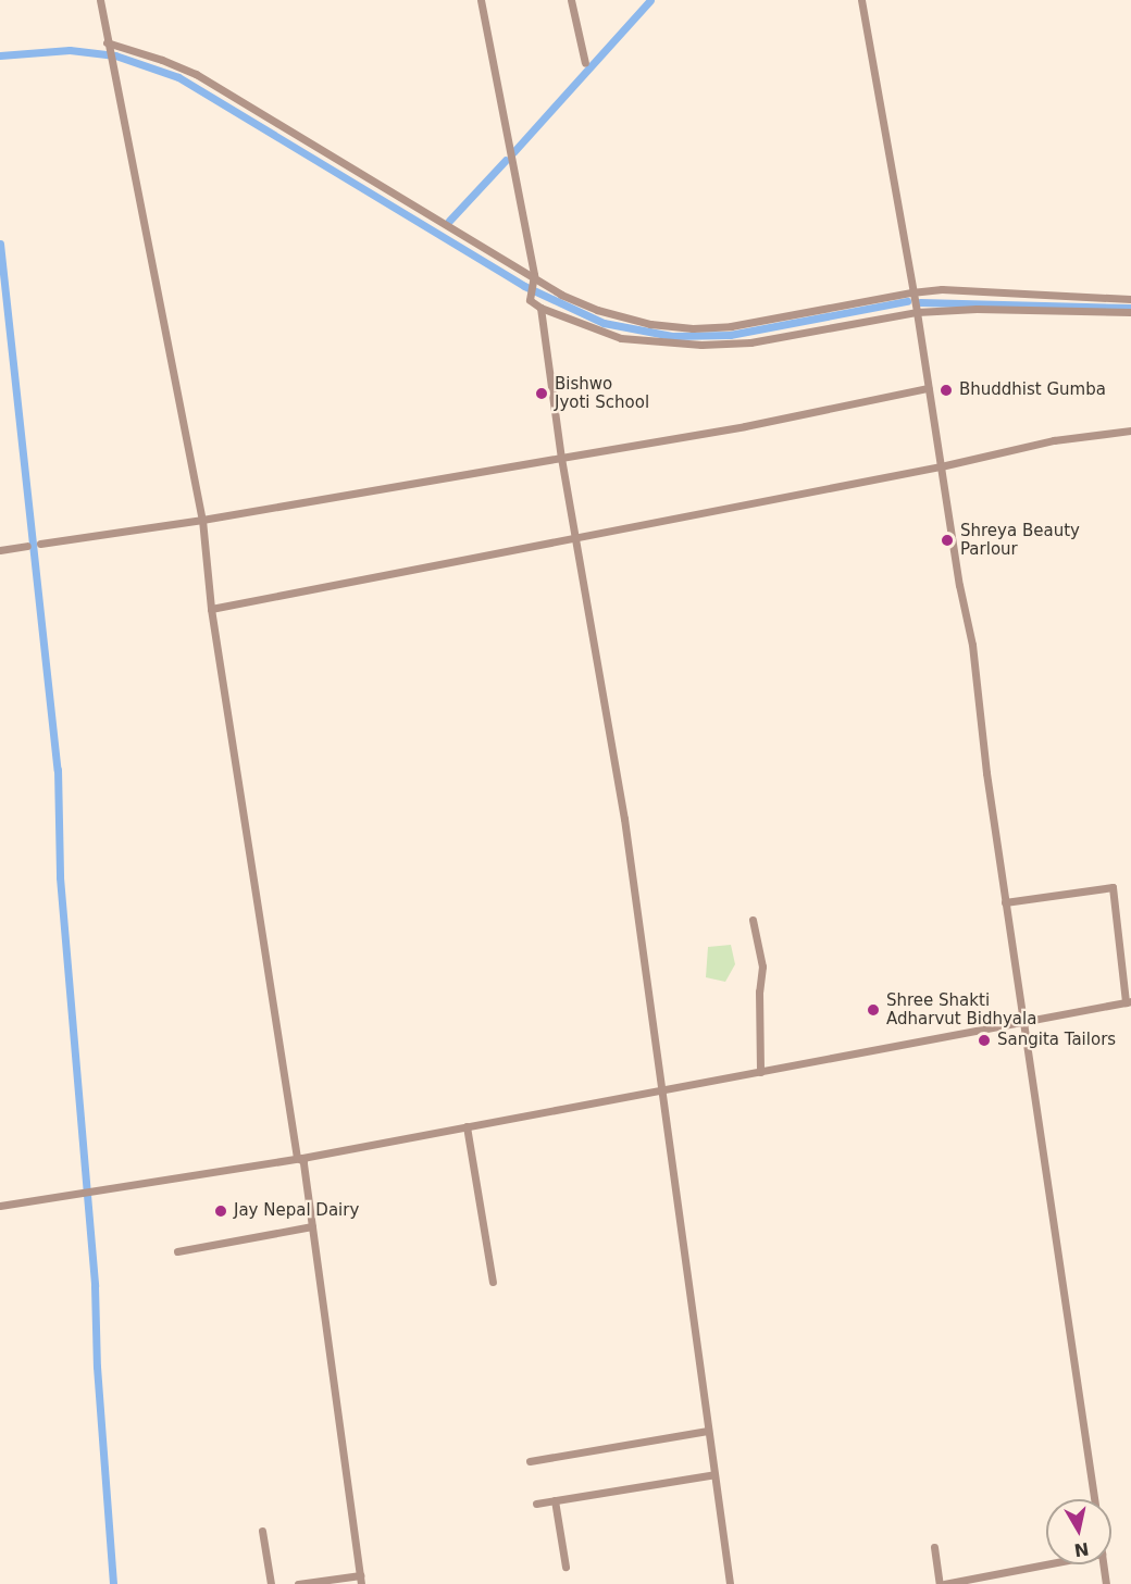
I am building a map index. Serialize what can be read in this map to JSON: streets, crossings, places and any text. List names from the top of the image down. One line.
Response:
{"places":["Bhuddhist Gumba","Bishwo Jyoti School","Shreya Beauty Parlour","Shree Shakti Adharvut Bidhyala","Sangita Tailors","Jay Nepal Dairy"],"north":"bottom"}
